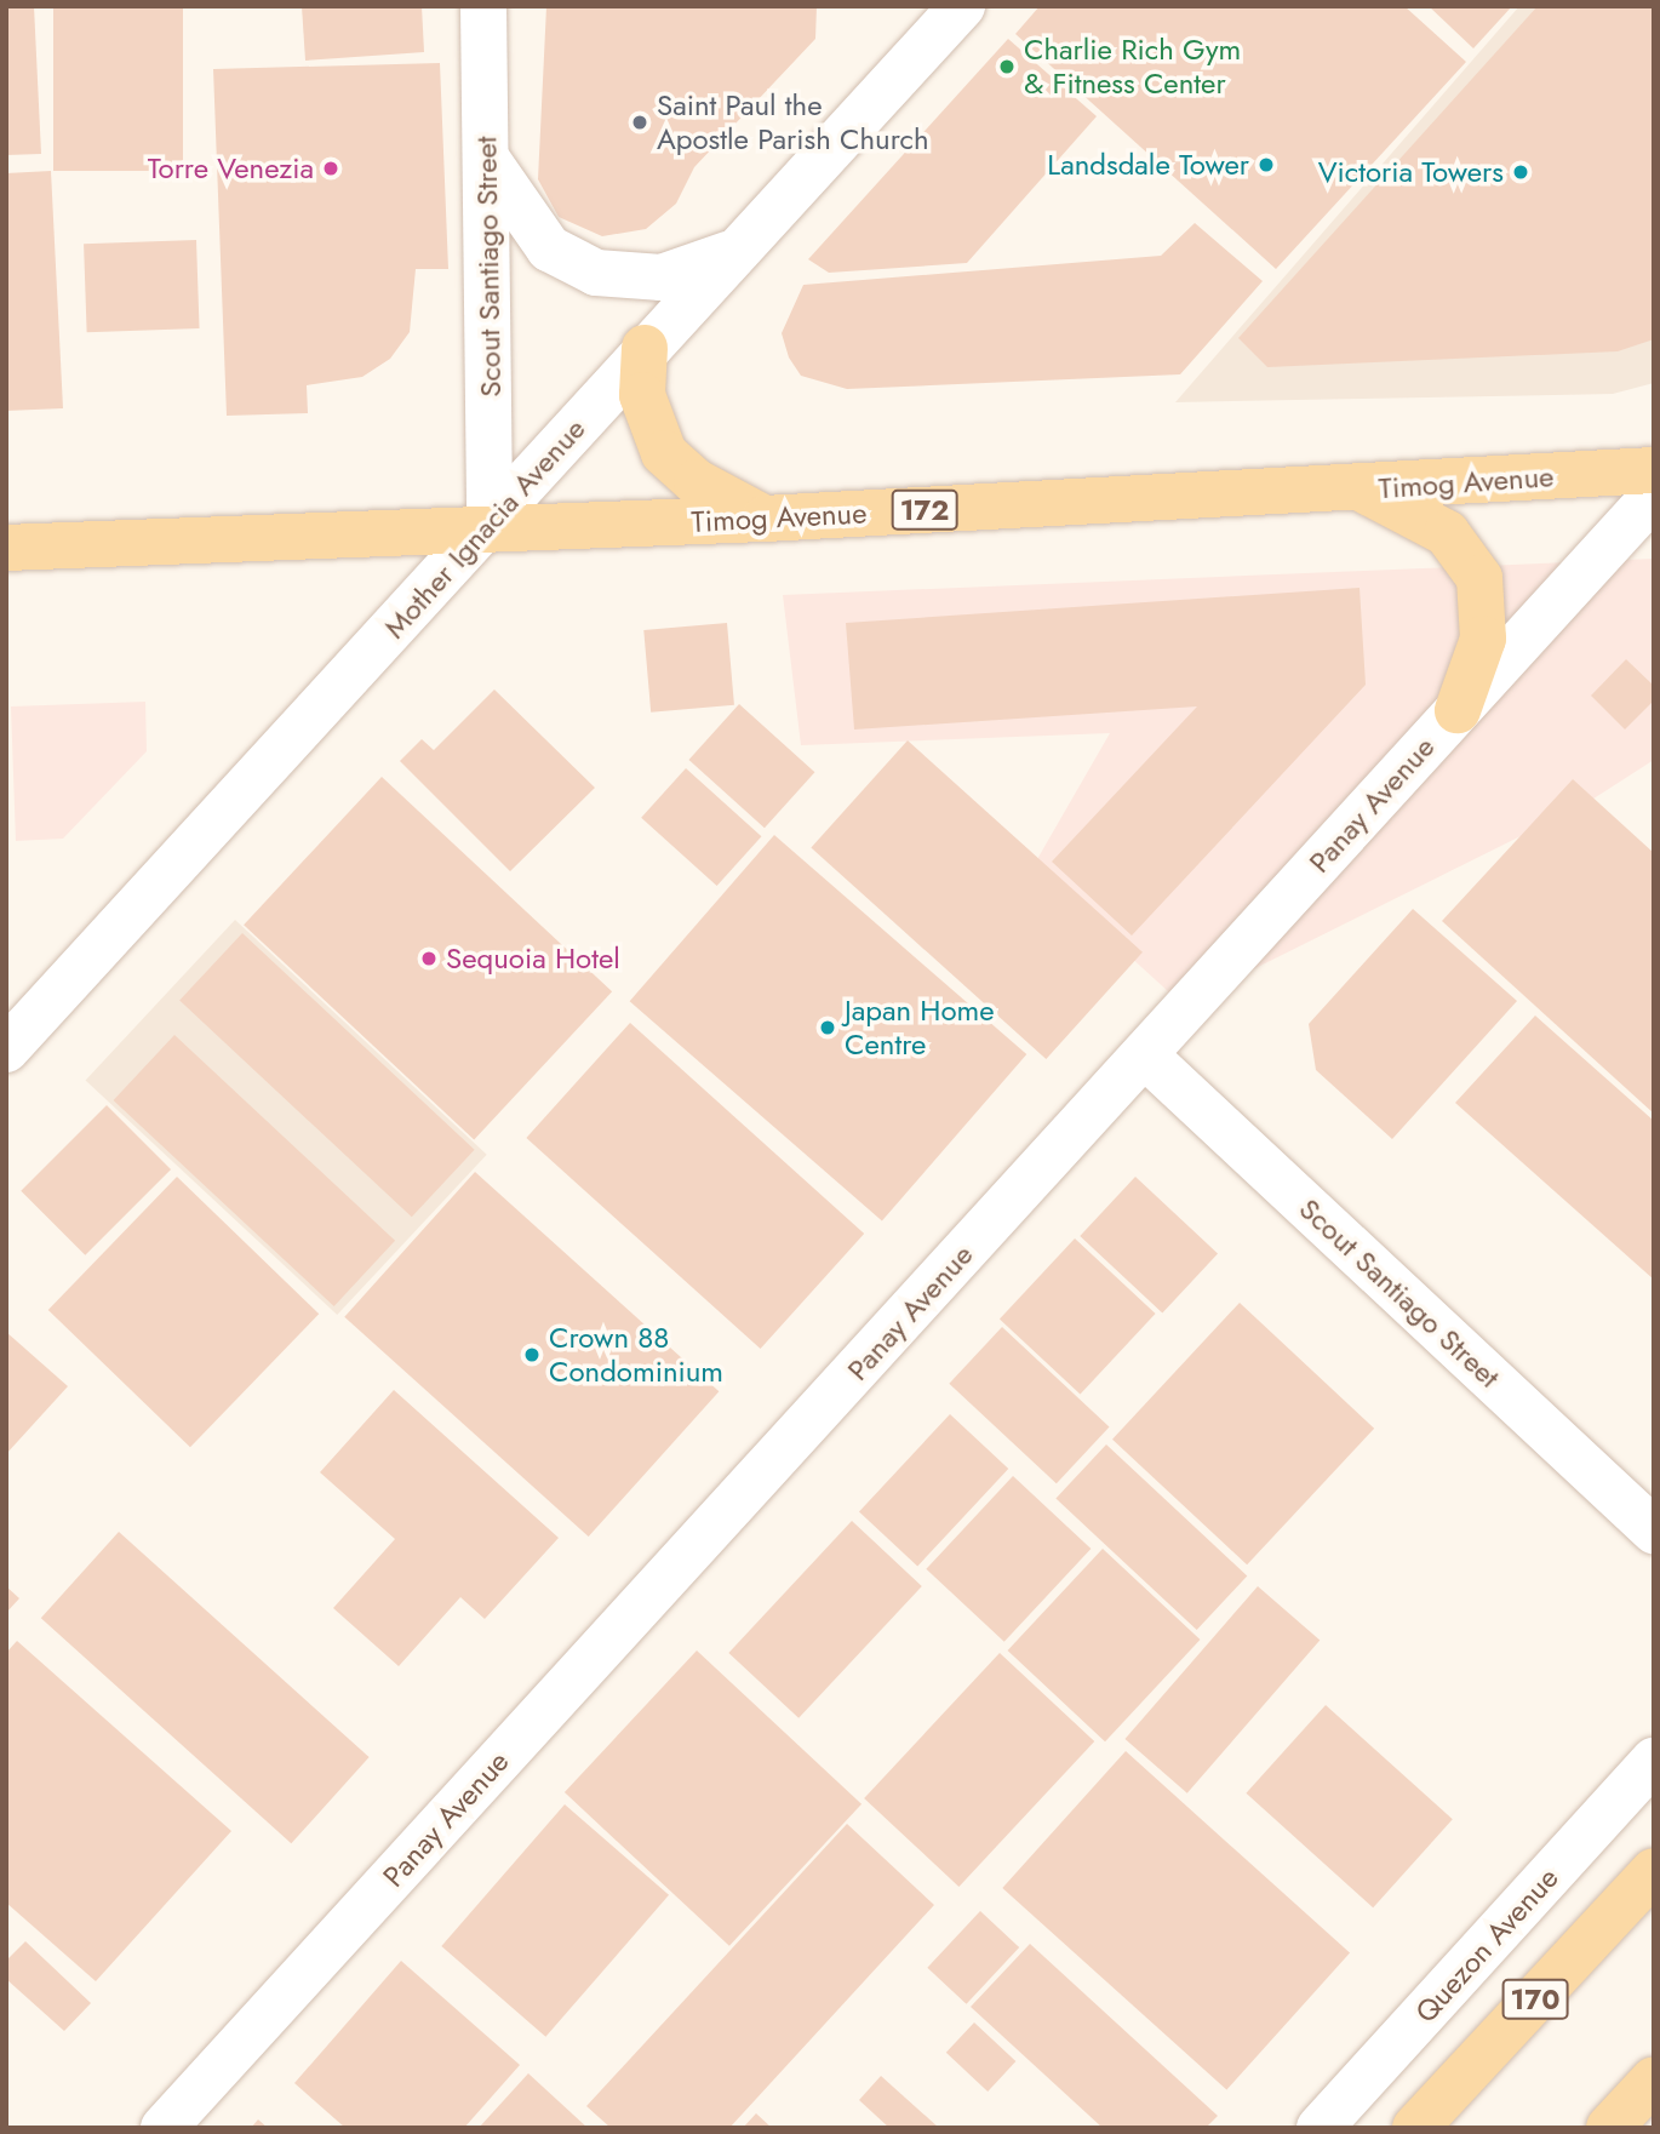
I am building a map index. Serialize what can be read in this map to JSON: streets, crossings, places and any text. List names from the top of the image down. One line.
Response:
{"streets":{"main road":["Timog Avenue","172","170"],"street":["Scout Santiago Street","Mother Ignacia Avenue","Panay Avenue","Quezon Avenue"]},"crossings":[["Scout Santiago Street","Timog Avenue"],["Scout Santiago Street","Mother Ignacia Avenue"],["Scout Santiago Street","Panay Avenue"],["Timog Avenue","Mother Ignacia Avenue"]],"places":["Charlie Rich Gym & Fitness Center","Saint Paul the Apostle Parish Church","Landsdale Tower","Torre Venezia","Victoria Towers","Sequoia Hotel","Japan Home Centre","Crown 88 Condominium"]}
